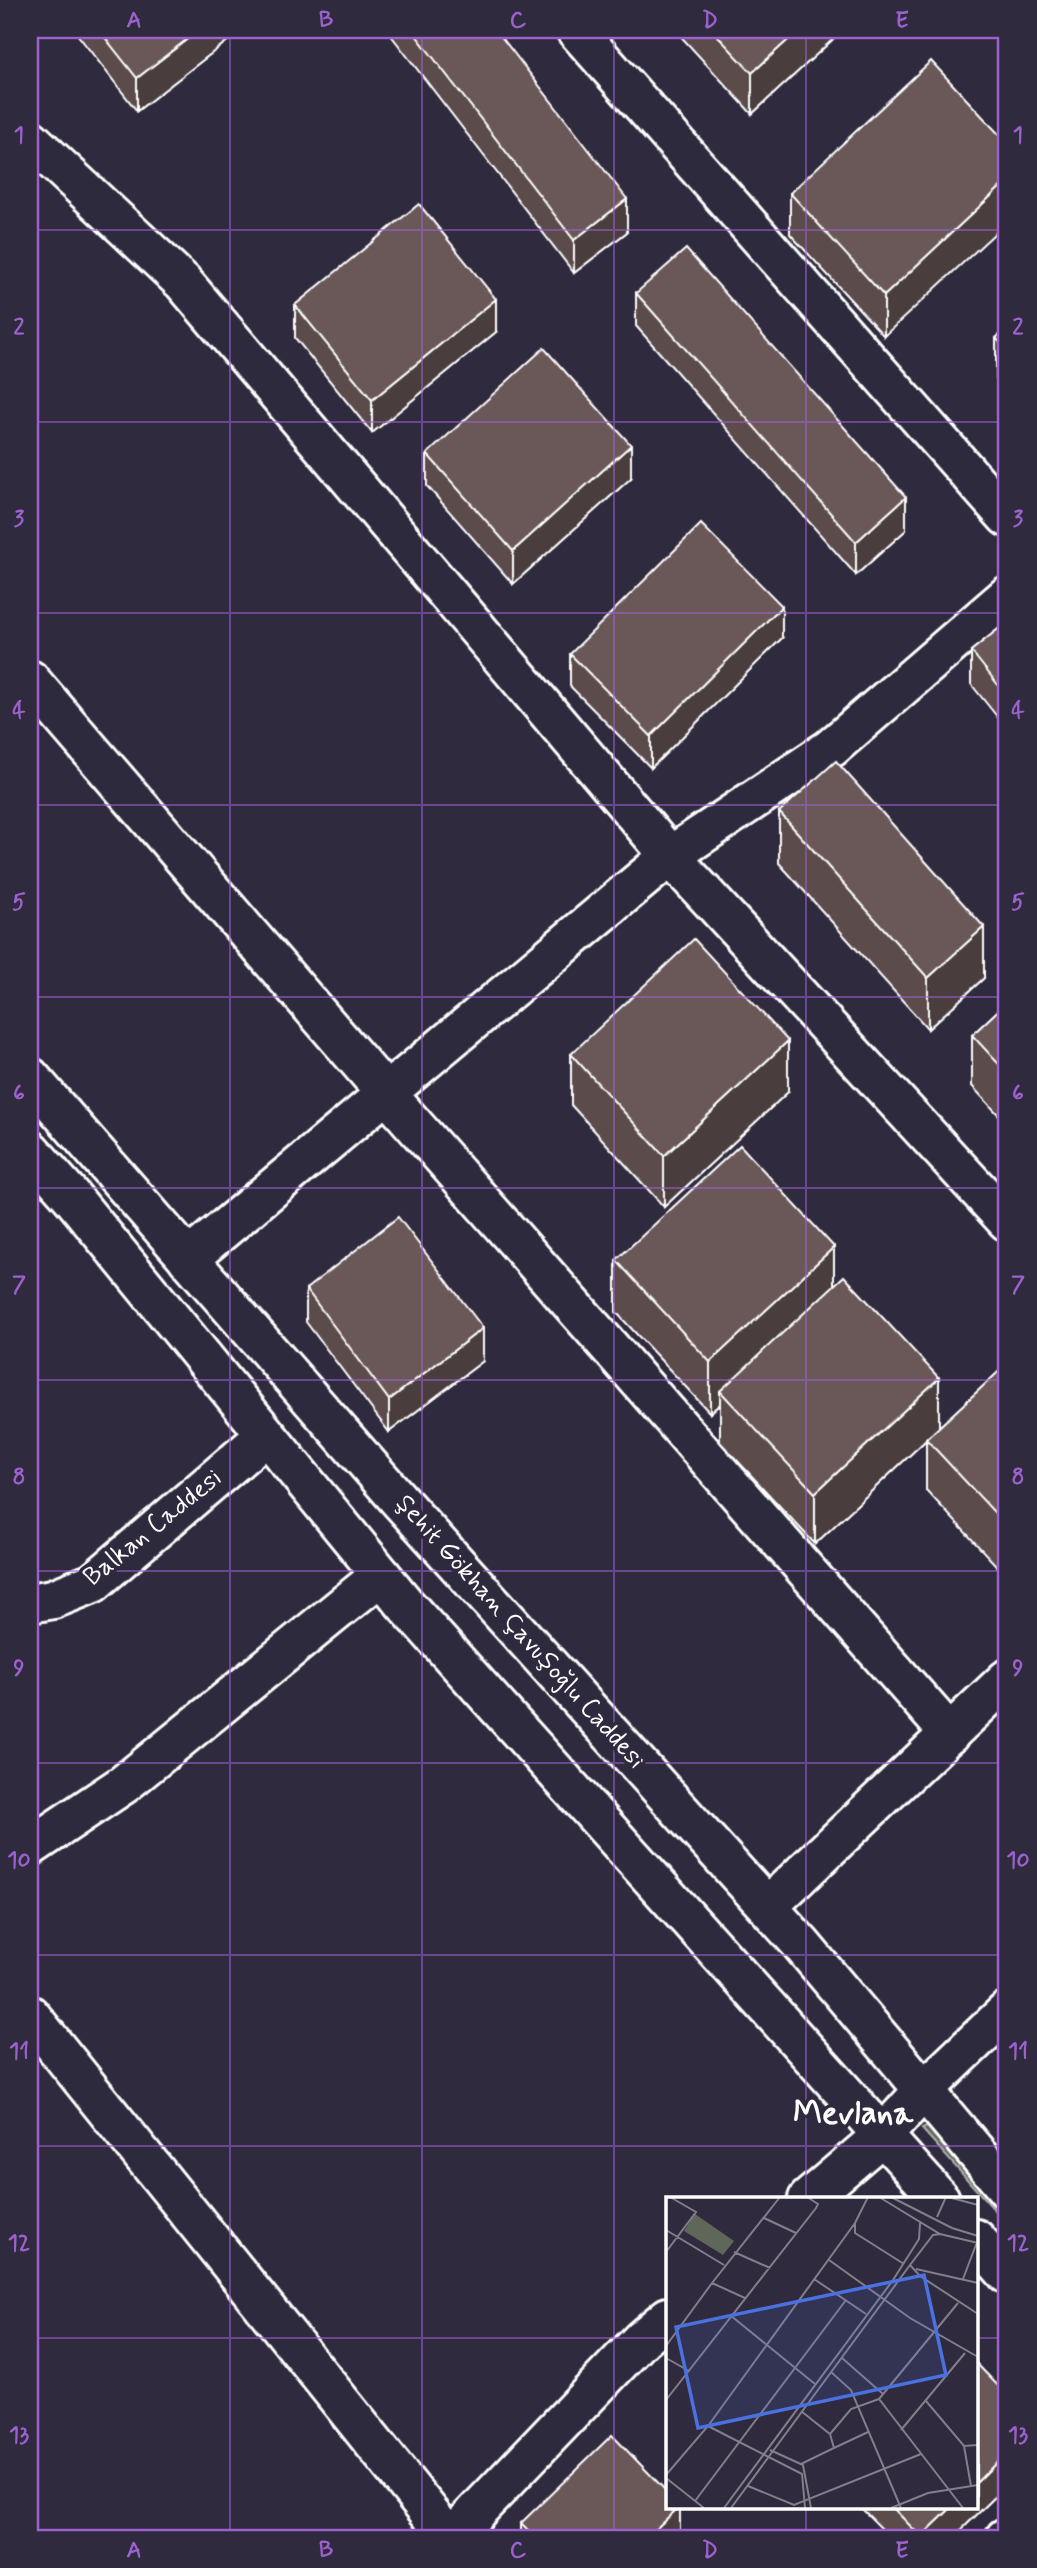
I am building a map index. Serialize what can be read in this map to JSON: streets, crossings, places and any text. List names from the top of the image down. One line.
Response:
{"streets":{"street":["Balkan Caddesi","Şehit Gökhan Çavuşoğlu Caddesi"]},"districts":["Mevlana"],"grid":{"columns":["A","B","C","D","E"],"rows":["1","2","3","4","5","6","7","8","9","10","11","12","13"]}}
